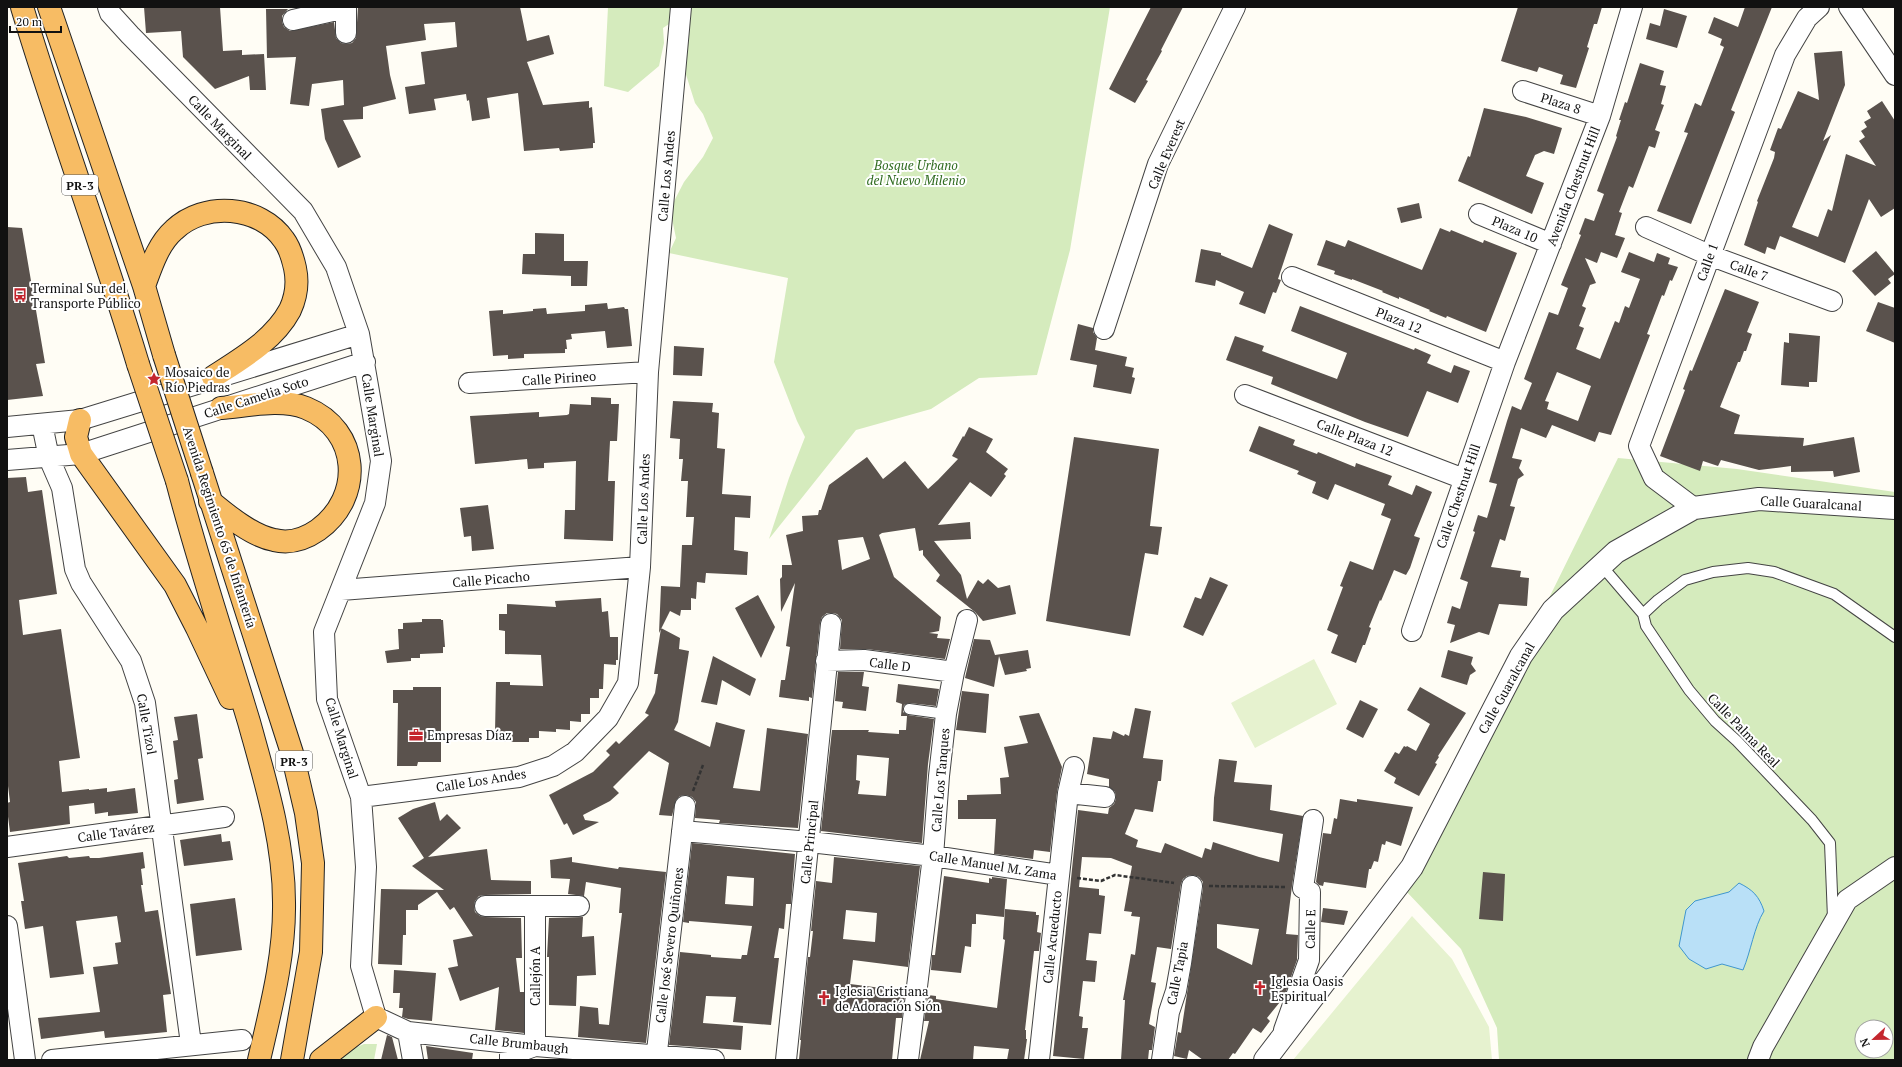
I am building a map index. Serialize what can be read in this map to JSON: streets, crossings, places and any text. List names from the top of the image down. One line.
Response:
{"streets":{"highway":["PR-3","Avenida Regimiento 65 de Infantería"],"street":["Plaza 8","Calle Marginal","Calle Everest","Calle Los Andes","Avenida Chestnut Hill","Plaza 10","Calle 1","Calle 7","Plaza 12","Calle Pirineo","Calle Camelia Soto","Calle Plaza 12","Calle Chestnut Hill","Calle Guaralcanal","Calle Picacho","Calle D","Calle Tizol","Calle Los Tanques","Calle Tavárez","Calle Principal","Calle Manuel M. Zama","Calle E","Calle Acueducto","Calle José Severo Quiñones","Calle Tapia","Callejón A","Calle Brumbaugh"],"lane":["Calle Palma Real"]},"crossings":[["Plaza 8","Avenida Chestnut Hill"],["Calle Marginal","Calle Los Andes"],["Calle Marginal","Calle Camelia Soto"],["Calle Marginal","Calle Picacho"],["Calle Marginal","Calle Brumbaugh"],["Calle Los Andes","Calle Pirineo"],["Calle Los Andes","Calle Picacho"],["Avenida Chestnut Hill","Plaza 10"],["Avenida Chestnut Hill","Plaza 12"],["Avenida Chestnut Hill","Calle Chestnut Hill"],["Calle 1","Calle 7"],["Calle 1","Calle Guaralcanal"],["Plaza 12","Calle Chestnut Hill"],["Calle Camelia Soto","Calle Tizol"],["Calle Plaza 12","Calle Chestnut Hill"],["Calle Guaralcanal","Calle Palma Real"],["Calle Guaralcanal","Calle E"],["Calle D","Calle Los Tanques"],["Calle D","Calle Principal"],["Calle Tizol","Calle Tavárez"],["Calle Los Tanques","Calle Manuel M. Zama"],["Calle Principal","Calle Manuel M. Zama"],["Calle Manuel M. Zama","Calle E"],["Calle Manuel M. Zama","Calle Acueducto"],["Calle Manuel M. Zama","Calle José Severo Quiñones"],["Calle Manuel M. Zama","Calle Tapia"],["Calle José Severo Quiñones","Calle Brumbaugh"],["Callejón A","Calle Brumbaugh"]],"parks":["Bosque Urbano del Nuevo Milenio"],"places":{"bus stop":["Terminal Sur del Transporte Público"],"place":["Mosaico de Río Piedras"],"office":["Empresas Díaz"],"church":["Iglesia Oasis Espiritual","Iglesia Cristiana de Adoración Sión"]},"scale_bar":"20 m","north":"left"}
